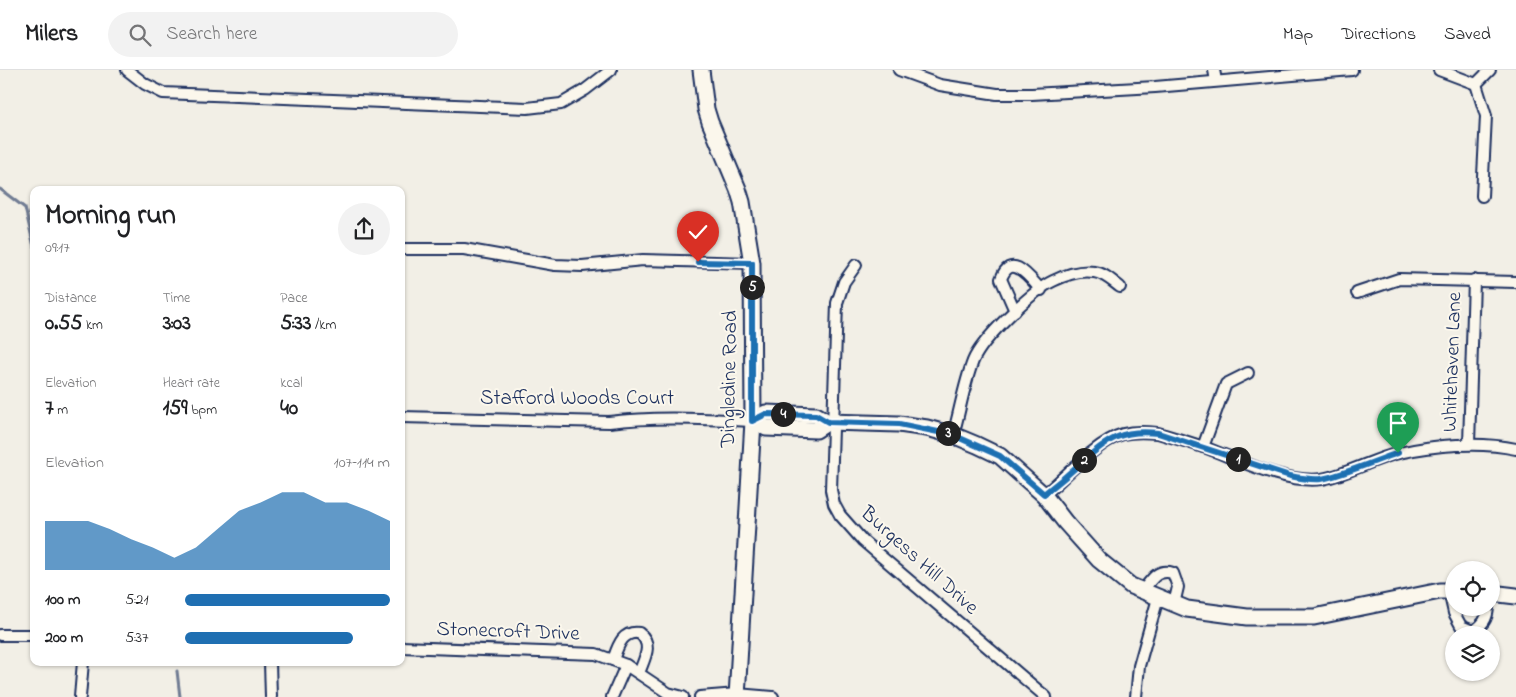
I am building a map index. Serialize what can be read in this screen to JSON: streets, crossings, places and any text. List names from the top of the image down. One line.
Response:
{"streets":{"street":["Whitehaven Lane","Dingledine Road","Stafford Woods Court","Burgess Hill Drive","Stonecroft Drive"]},"crossings":[["Dingledine Road","Stafford Woods Court"]],"page":{"header":"Milers","search":"Search here","nav":["Map","Directions","Saved"],"heading":["Morning run","09:17"],"stats":[["Distance","0.55 km"],["Time","3:03"],["Pace","5:33 /km"],["Elevation","7 m"],["Heart rate","159 bpm"],["kcal","40"]],"pins":["5","4","3","1","2"],"chart":["Elevation","107–114 m"],"list":[{"name":"100 m","note":"5:21"},{"name":"200 m","note":"5:37"}]}}
